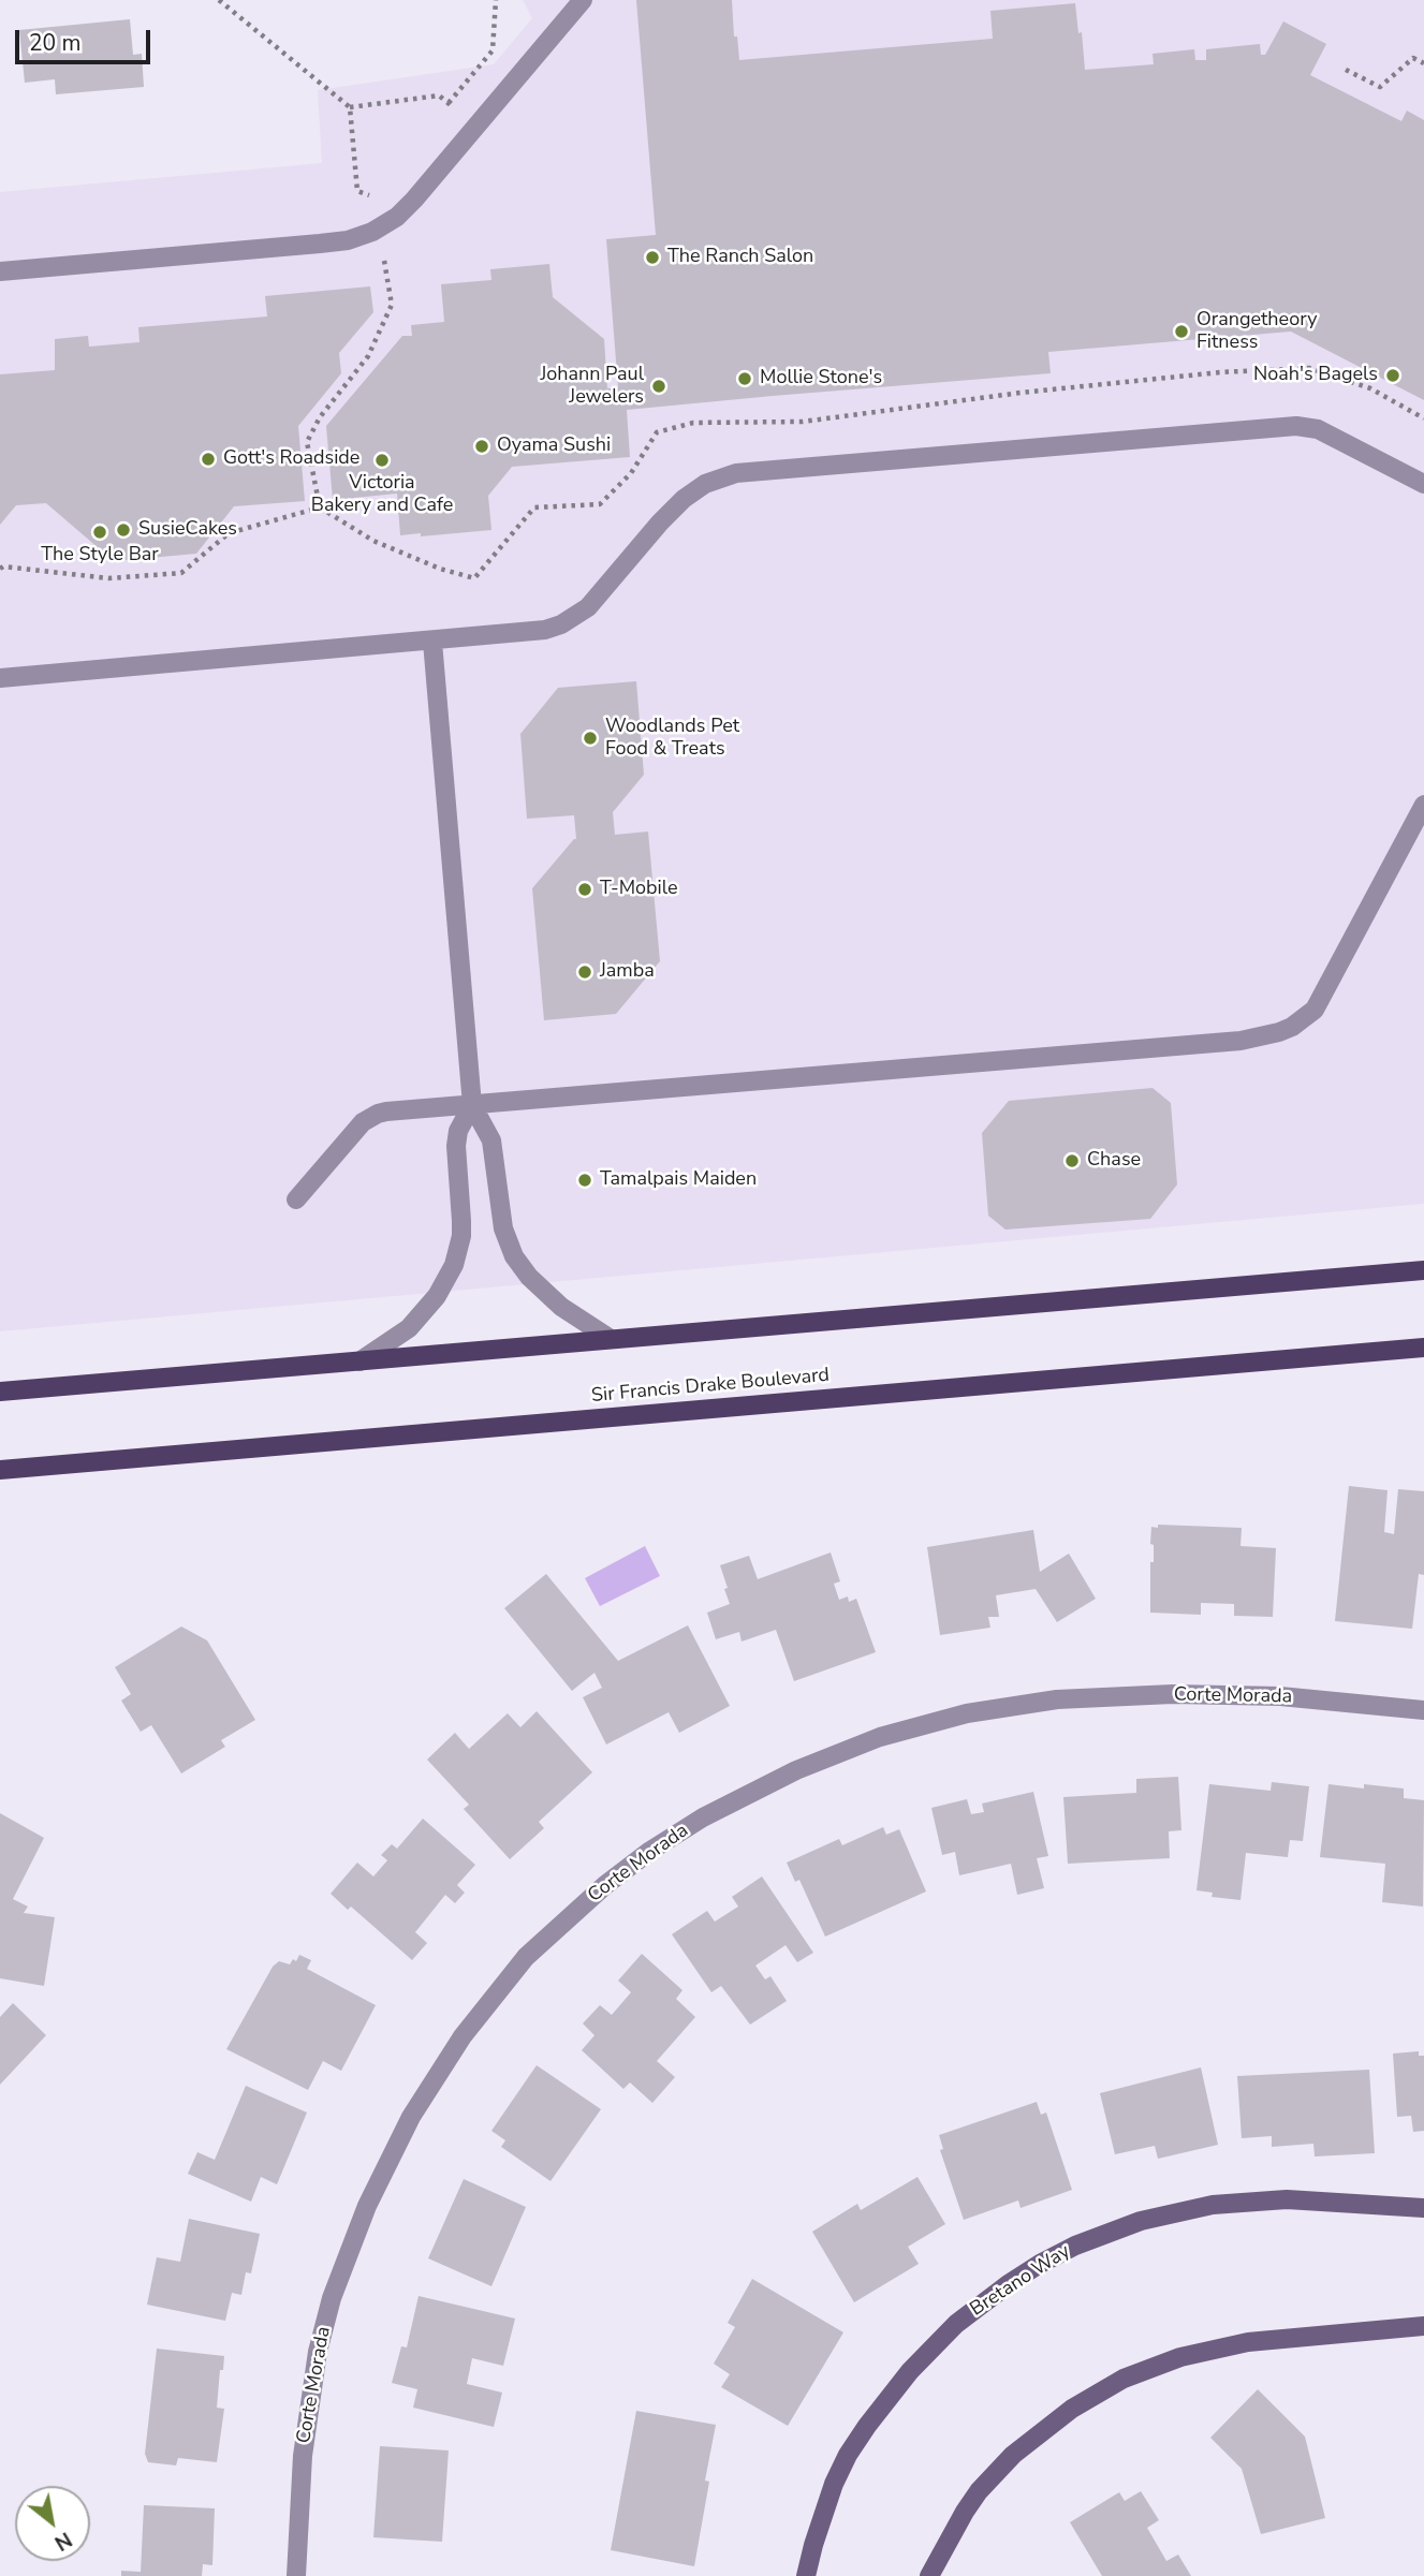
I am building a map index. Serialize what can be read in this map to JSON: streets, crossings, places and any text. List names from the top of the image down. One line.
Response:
{"streets":{"main road":["Sir Francis Drake Boulevard"],"street":["Corte Morada","Bretano Way"]},"places":["The Ranch Salon","Orangetheory Fitness","Noah's Bagels","Mollie Stone's","Johann Paul Jewelers","Oyama Sushi","Gott's Roadside","Victoria Bakery and Cafe","SusieCakes","The Style Bar","Woodlands Pet Food & Treats","T-Mobile","Jamba","Chase","Tamalpais Maiden"],"scale_bar":"20 m","north":"bottom right"}
